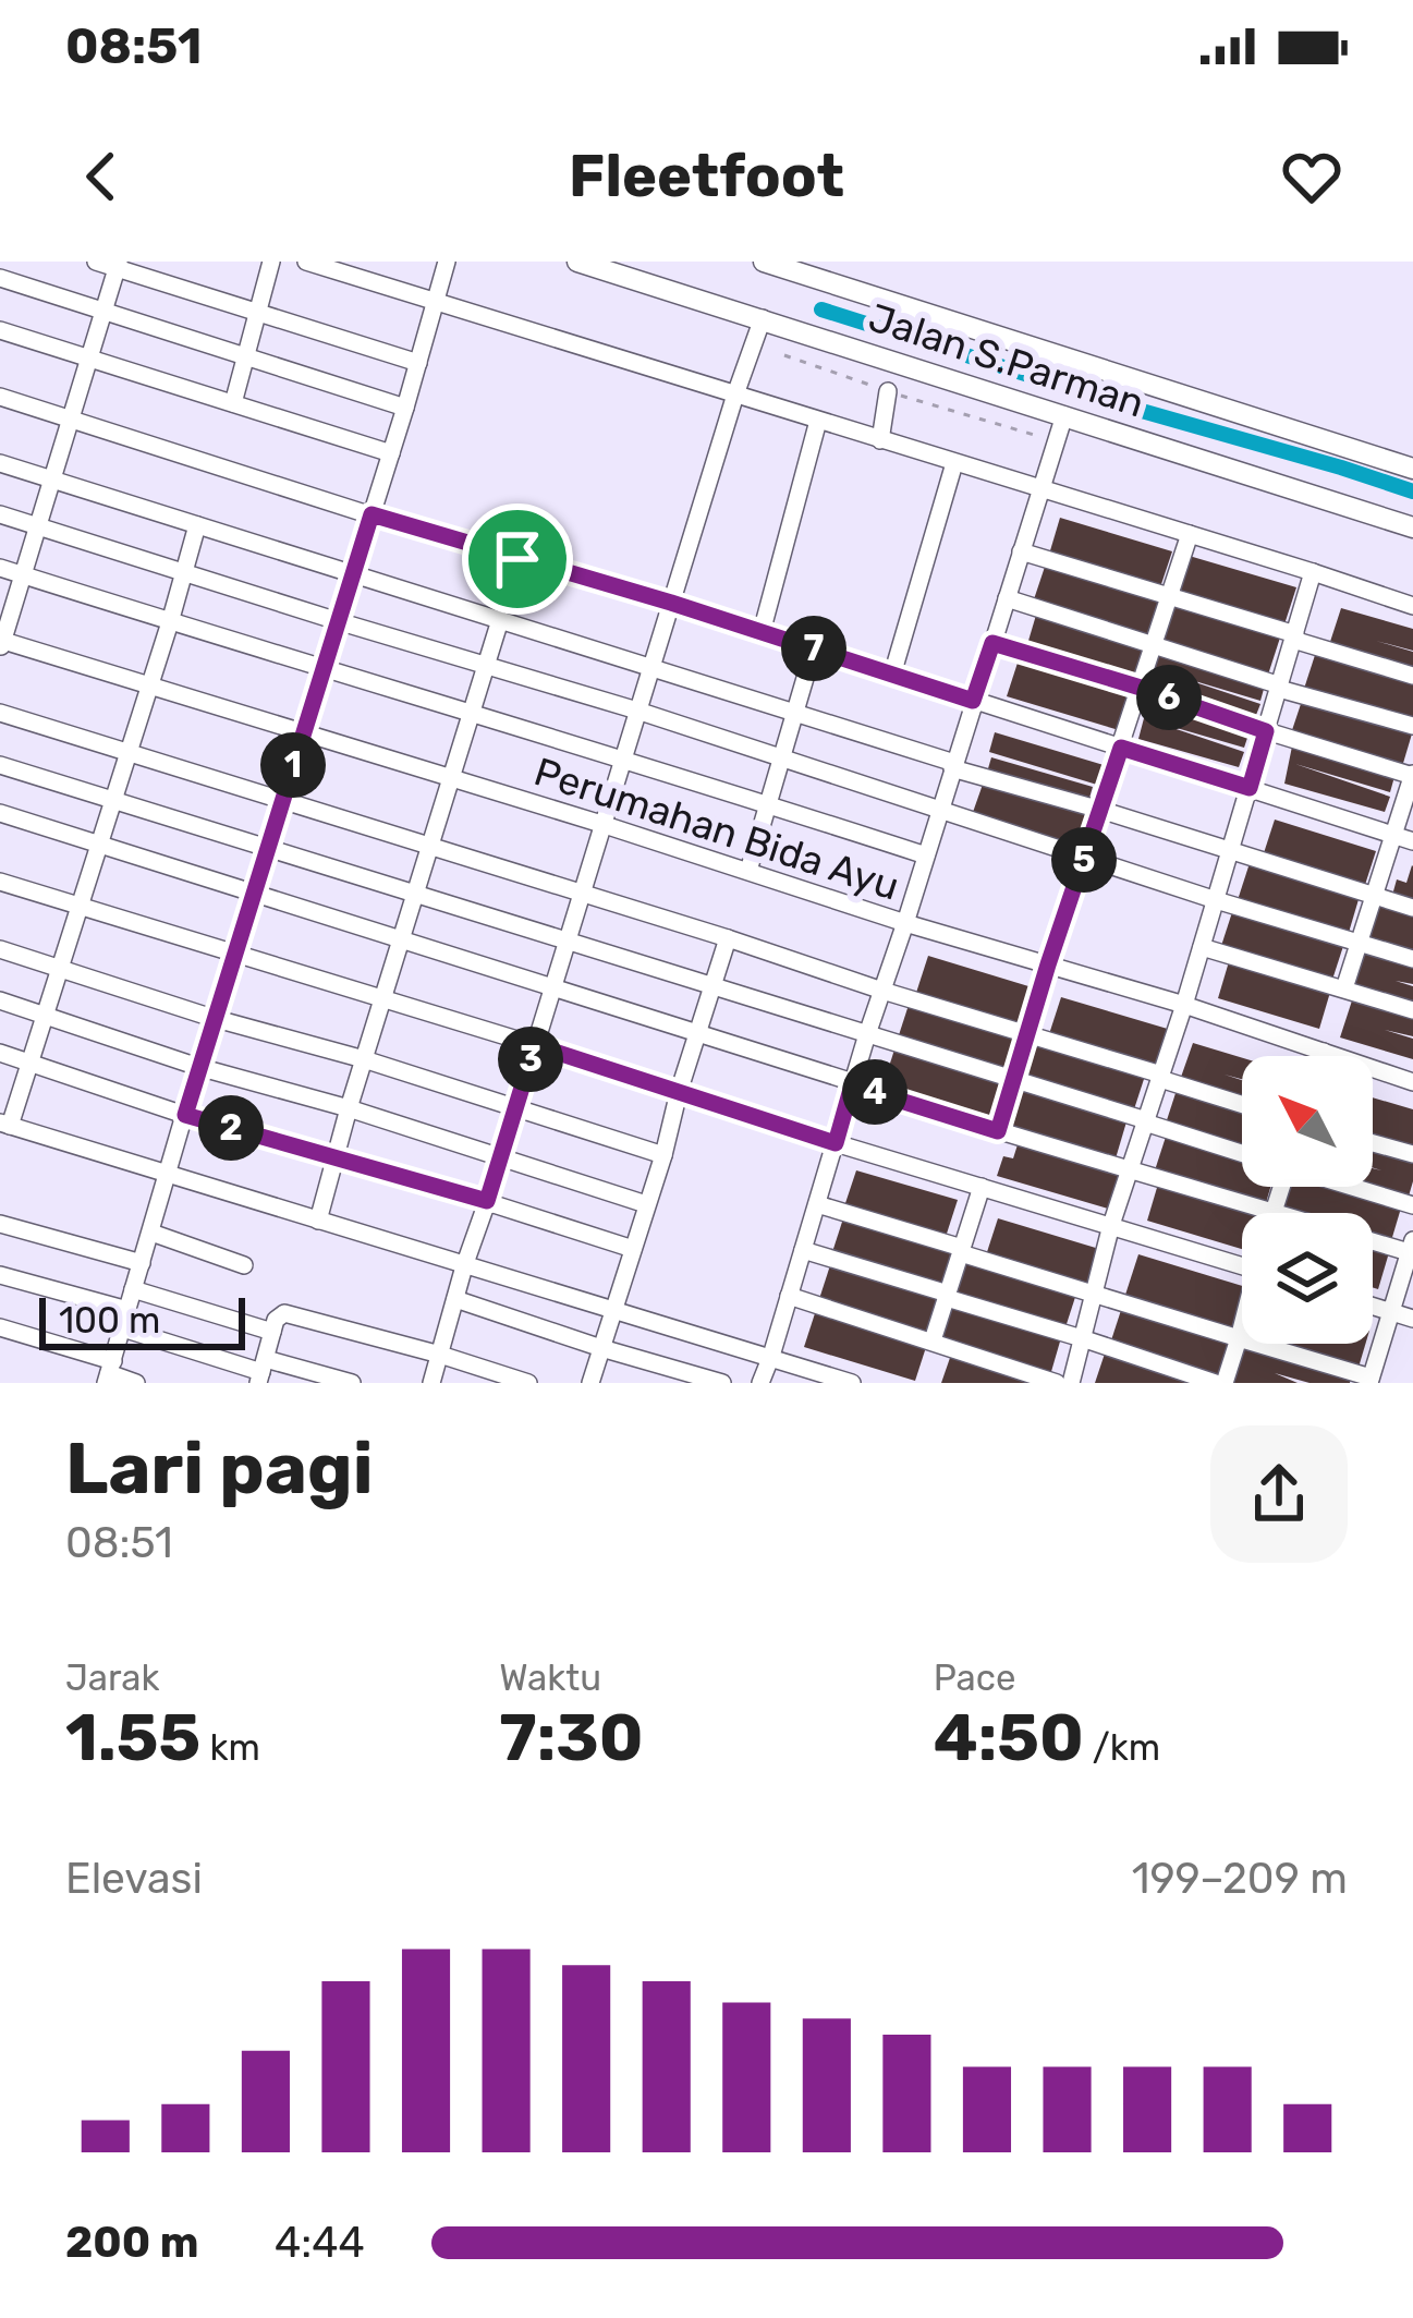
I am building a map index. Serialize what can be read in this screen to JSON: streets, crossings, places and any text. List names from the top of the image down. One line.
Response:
{"streets":{"main road":["Jalan S.Parman"],"street":["Perumahan Bida Ayu"]},"scale_bar":"100 m","north":"top left","page":{"status":"08:51","header":"Fleetfoot","pins":["7","6","1","5","3","4","2"],"scale":"100 m","heading":["Lari pagi","08:51"],"stats":[["Jarak","1.55 km"],["Waktu","7:30"],["Pace","4:50 /km"]],"chart":["Elevasi","199–209 m"],"list":[{"name":"200 m","note":"4:44"}]}}
